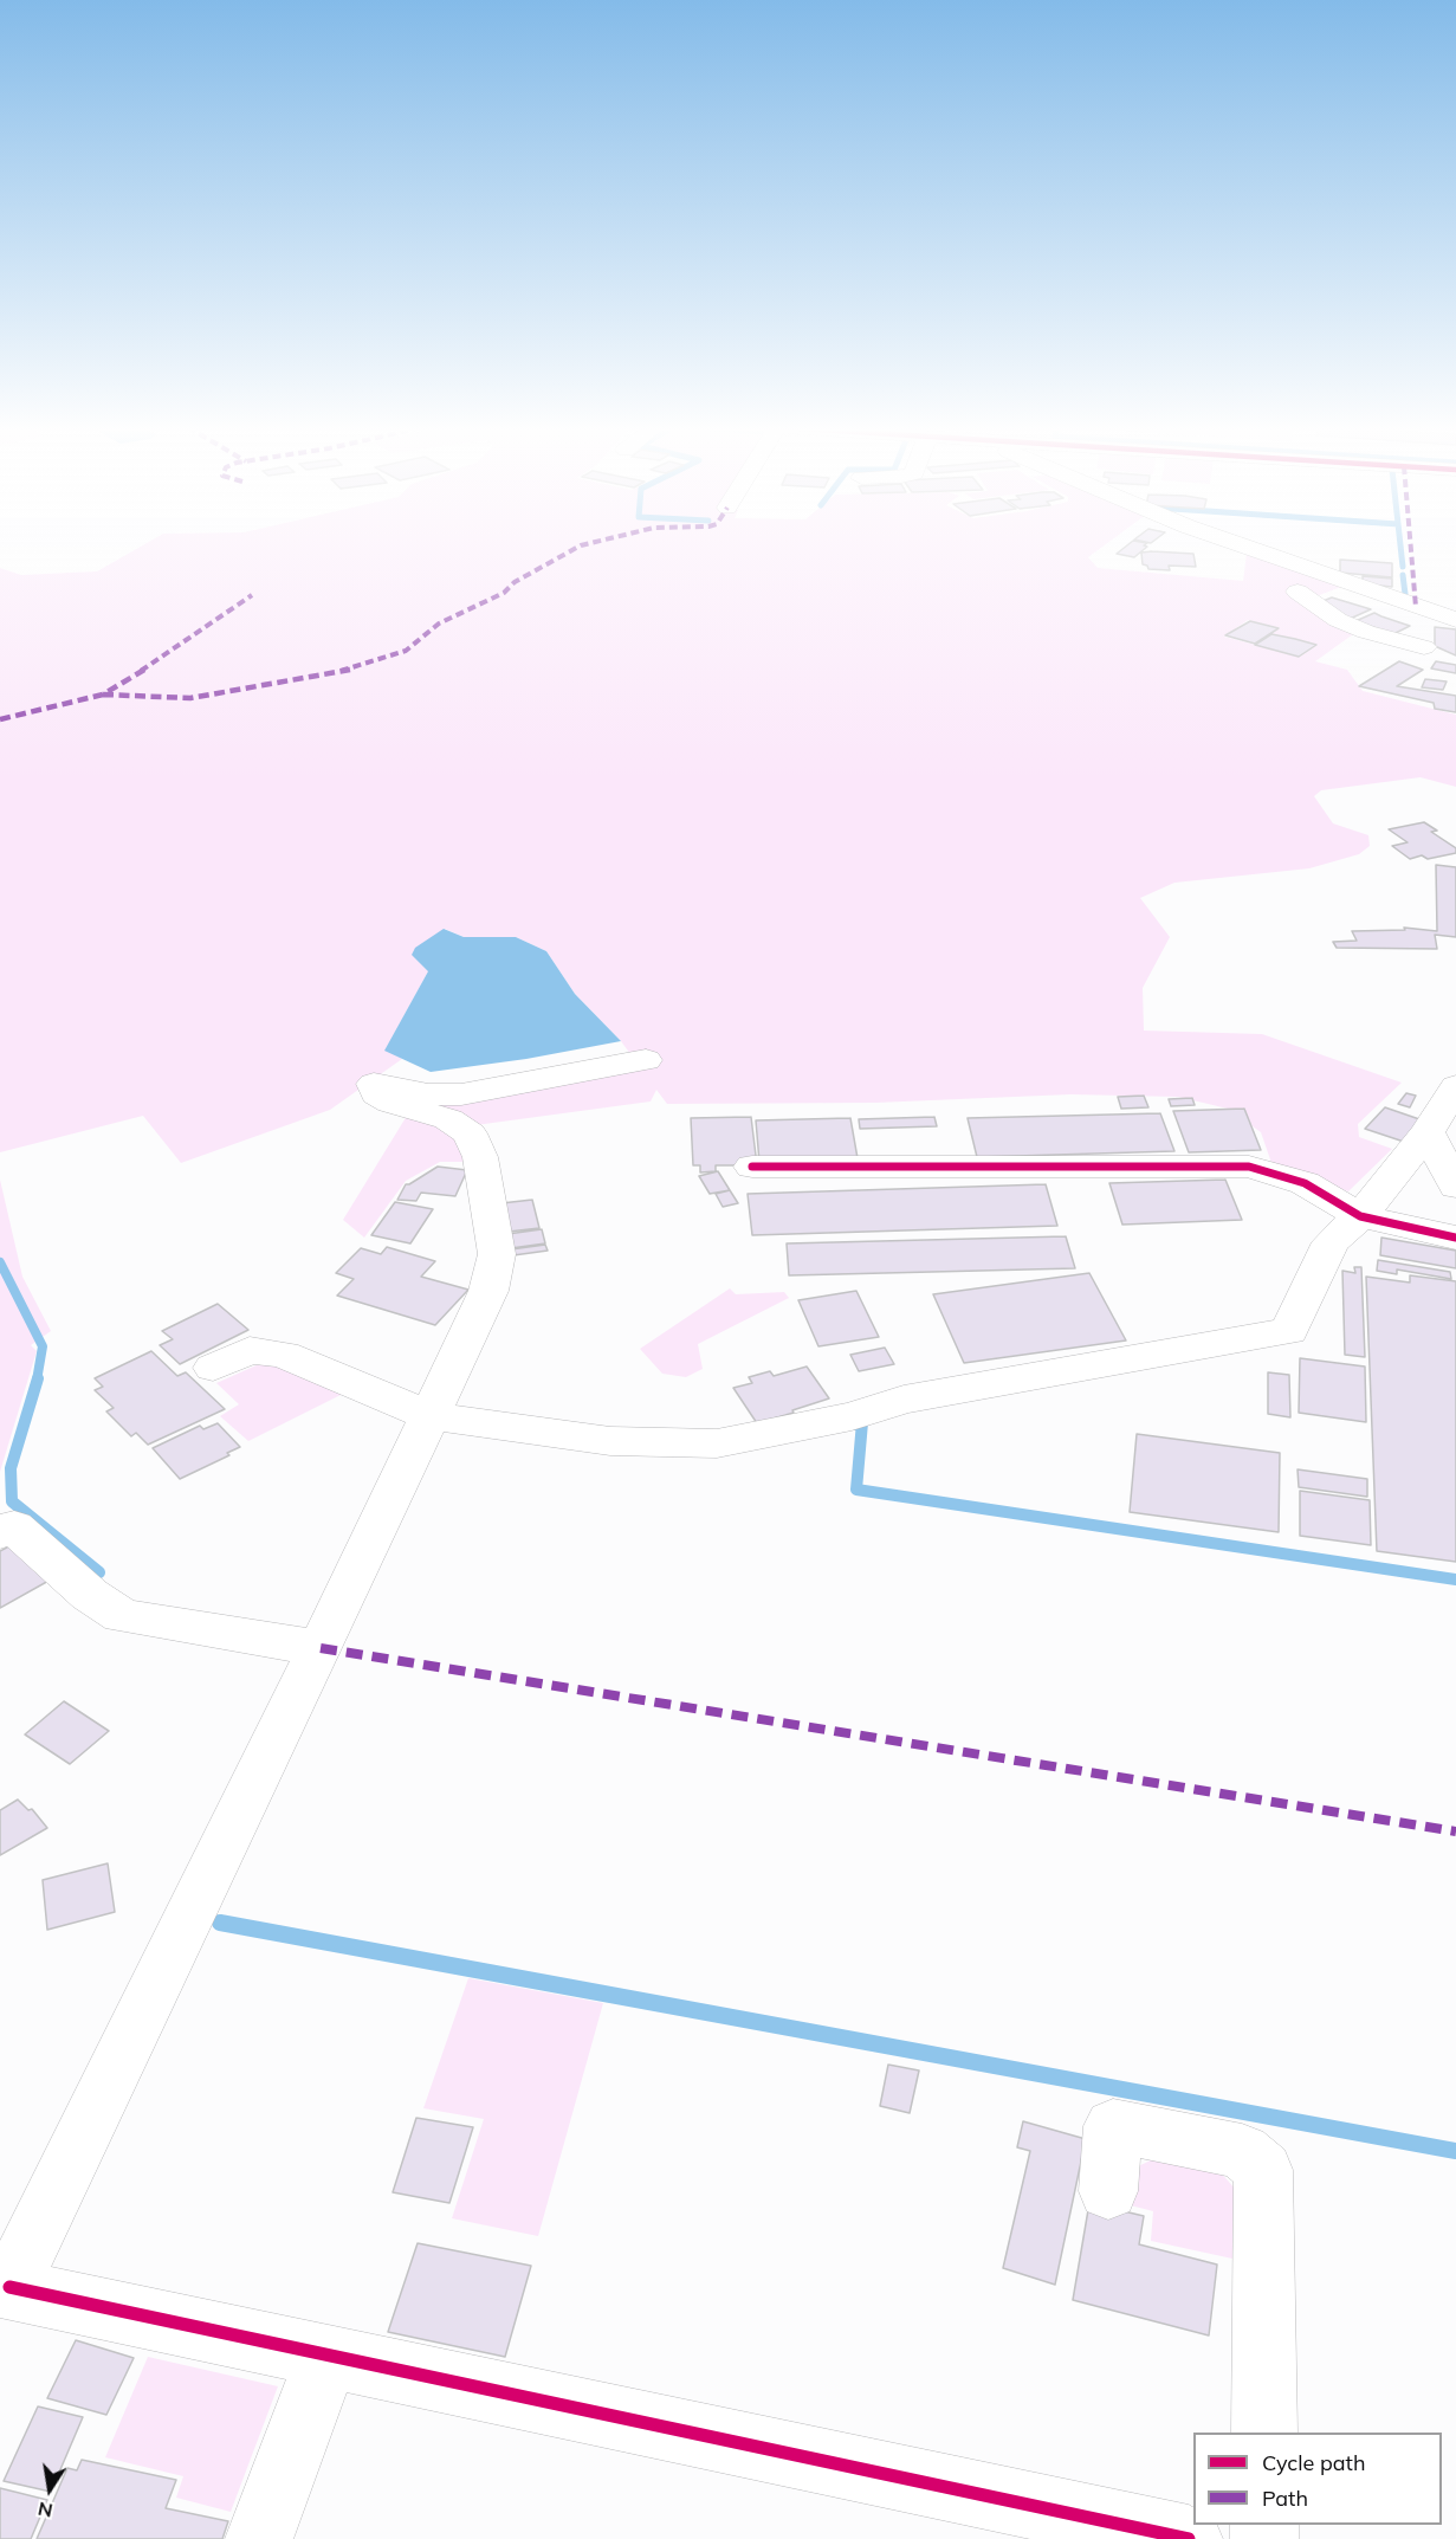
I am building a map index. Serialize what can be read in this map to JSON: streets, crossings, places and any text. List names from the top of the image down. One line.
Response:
{"legend":["Cycle path","Path"],"north":"bottom"}
